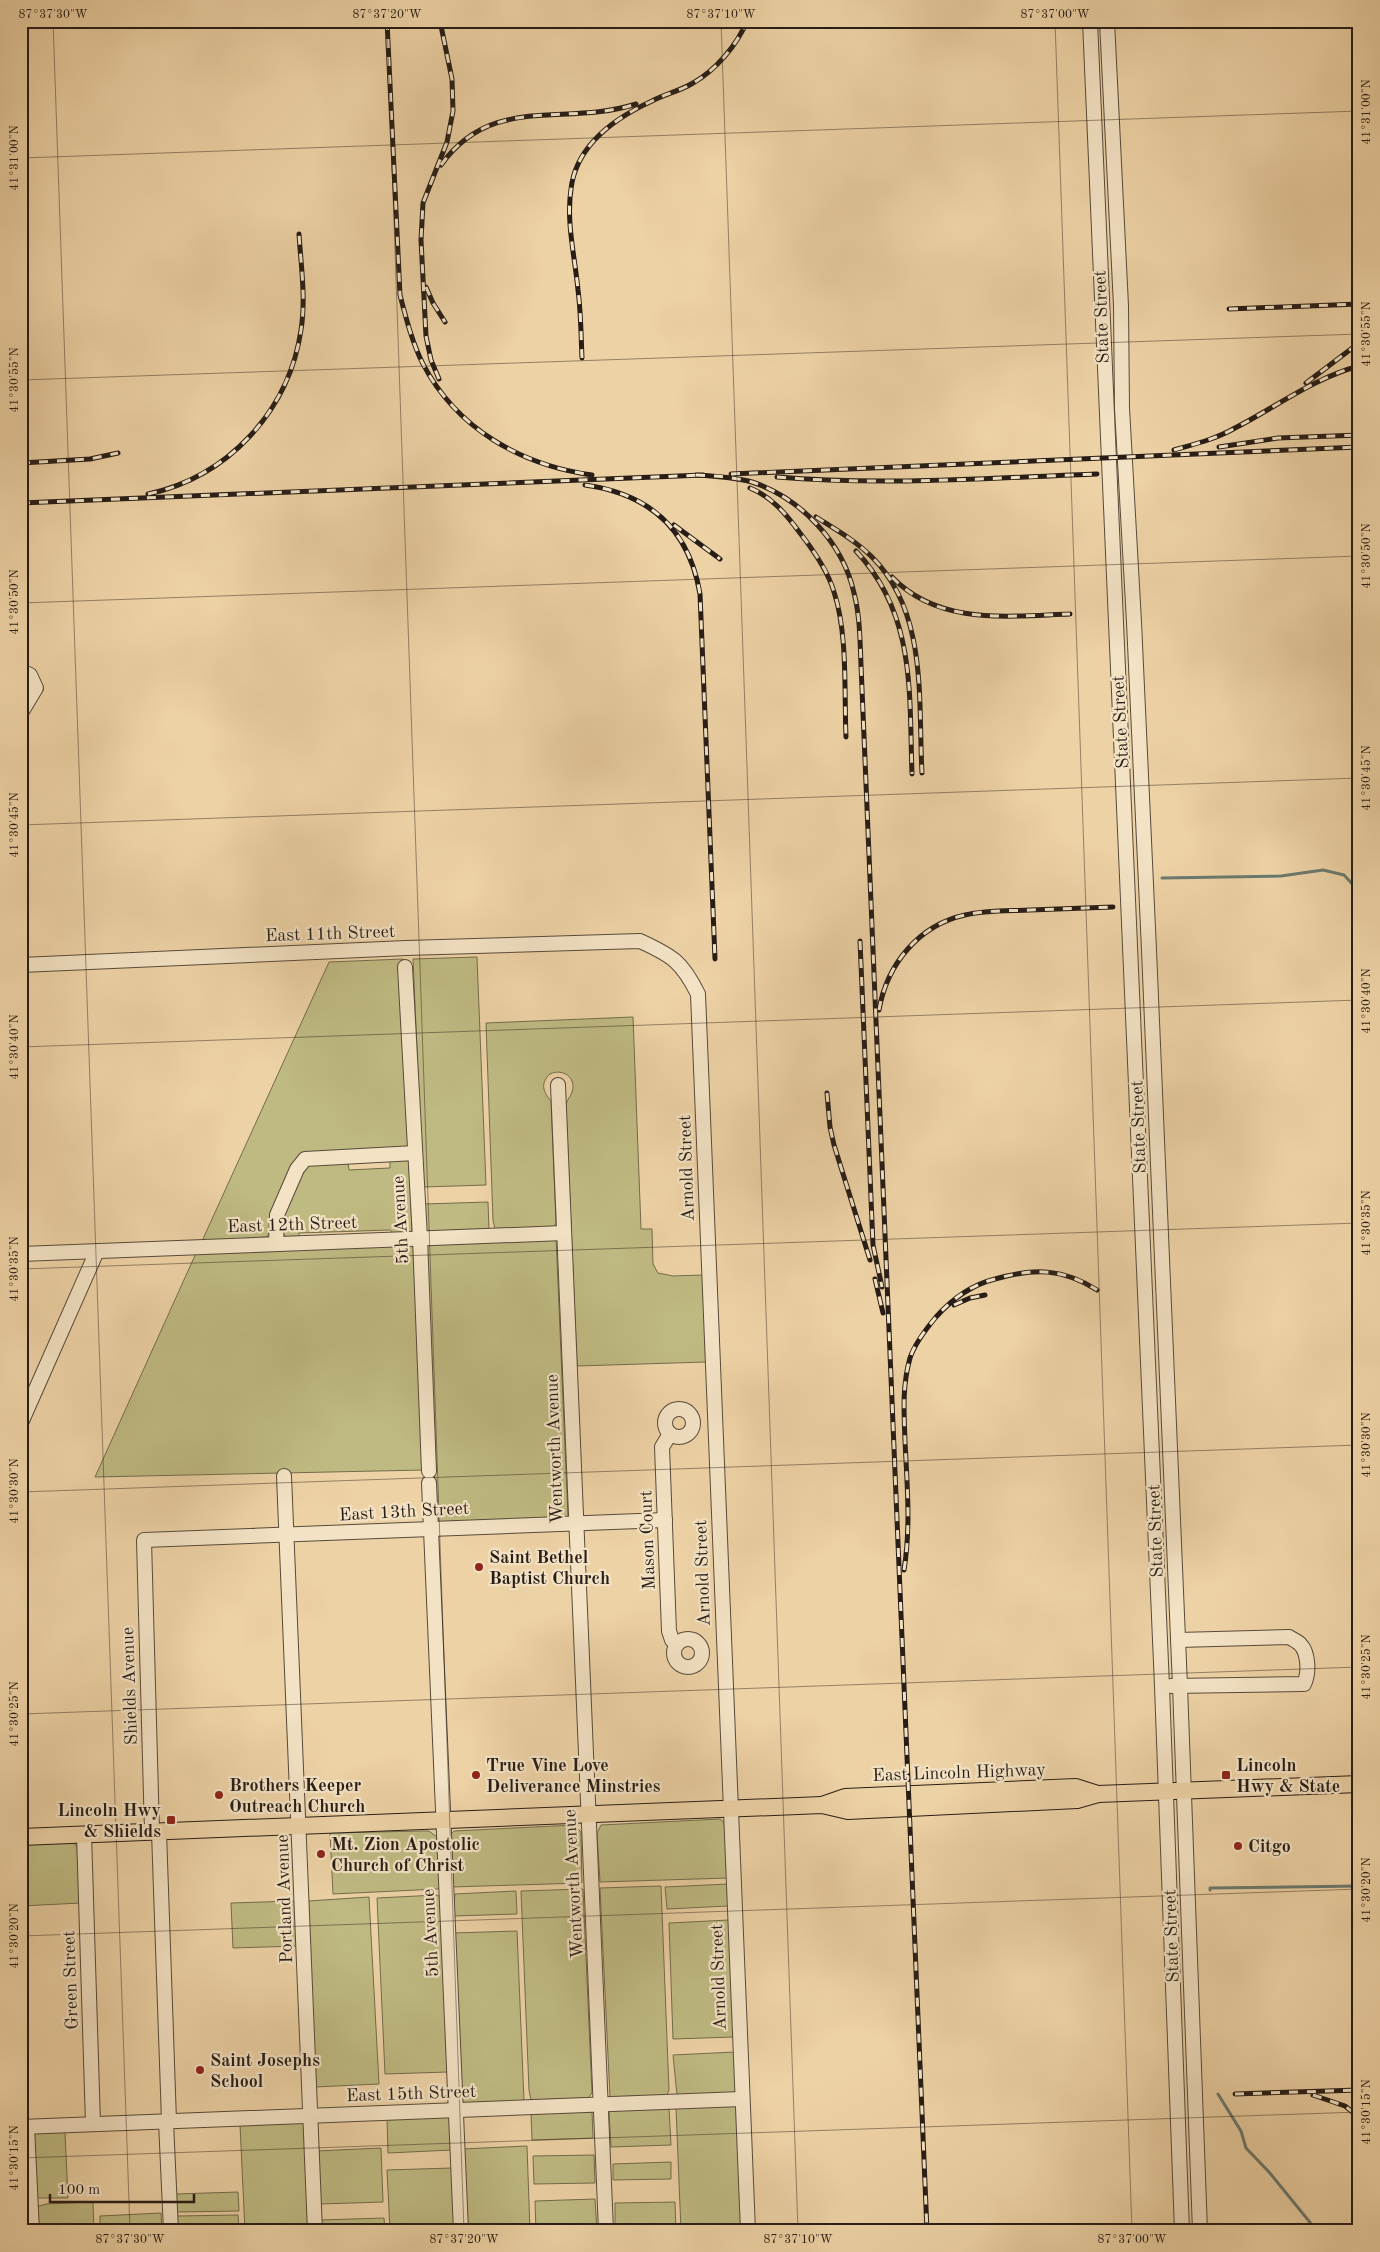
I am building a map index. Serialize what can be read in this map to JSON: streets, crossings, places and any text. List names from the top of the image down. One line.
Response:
{"streets":{"main road":["East Lincoln Highway"],"street":["State Street","East 11th Street","Arnold Street","5th Avenue","East 12th Street","Wentworth Avenue","East 13th Street","Mason Court","Shields Avenue","Portland Avenue","Green Street","East 15th Street"]},"crossings":[["State Street","East Lincoln Highway"],["East 11th Street","Arnold Street"],["Arnold Street","East Lincoln Highway"],["Arnold Street","East 15th Street"],["5th Avenue","East 12th Street"],["5th Avenue","East 13th Street"],["5th Avenue","East Lincoln Highway"],["5th Avenue","East 15th Street"],["East 12th Street","Wentworth Avenue"],["Wentworth Avenue","East 13th Street"],["Wentworth Avenue","East Lincoln Highway"],["Wentworth Avenue","East 15th Street"],["East 13th Street","Mason Court"],["East 13th Street","Shields Avenue"],["East 13th Street","Portland Avenue"],["Shields Avenue","East Lincoln Highway"],["Shields Avenue","East 15th Street"],["East Lincoln Highway","Portland Avenue"],["East Lincoln Highway","Green Street"],["Portland Avenue","East 15th Street"],["Green Street","East 15th Street"]],"places":{"other":["Saint Bethel Baptist Church","True Vine Love Deliverance Minstries","Brothers Keeper Outreach Church","Citgo","Mt. Zion Apostolic Church of Christ","Saint Josephs School"],"transit":["Lincoln Hwy & State","Lincoln Hwy & Shields"]},"scale_bar":"100 m","coordinates":["87°37'30\"W","87°37'20\"W","87°37'10\"W","87°37'00\"W","41°31'00\"N","41°30'55\"N","41°30'50\"N","41°30'45\"N","41°30'40\"N","41°30'35\"N","41°30'30\"N","41°30'25\"N","41°30'20\"N","41°30'15\"N"]}
